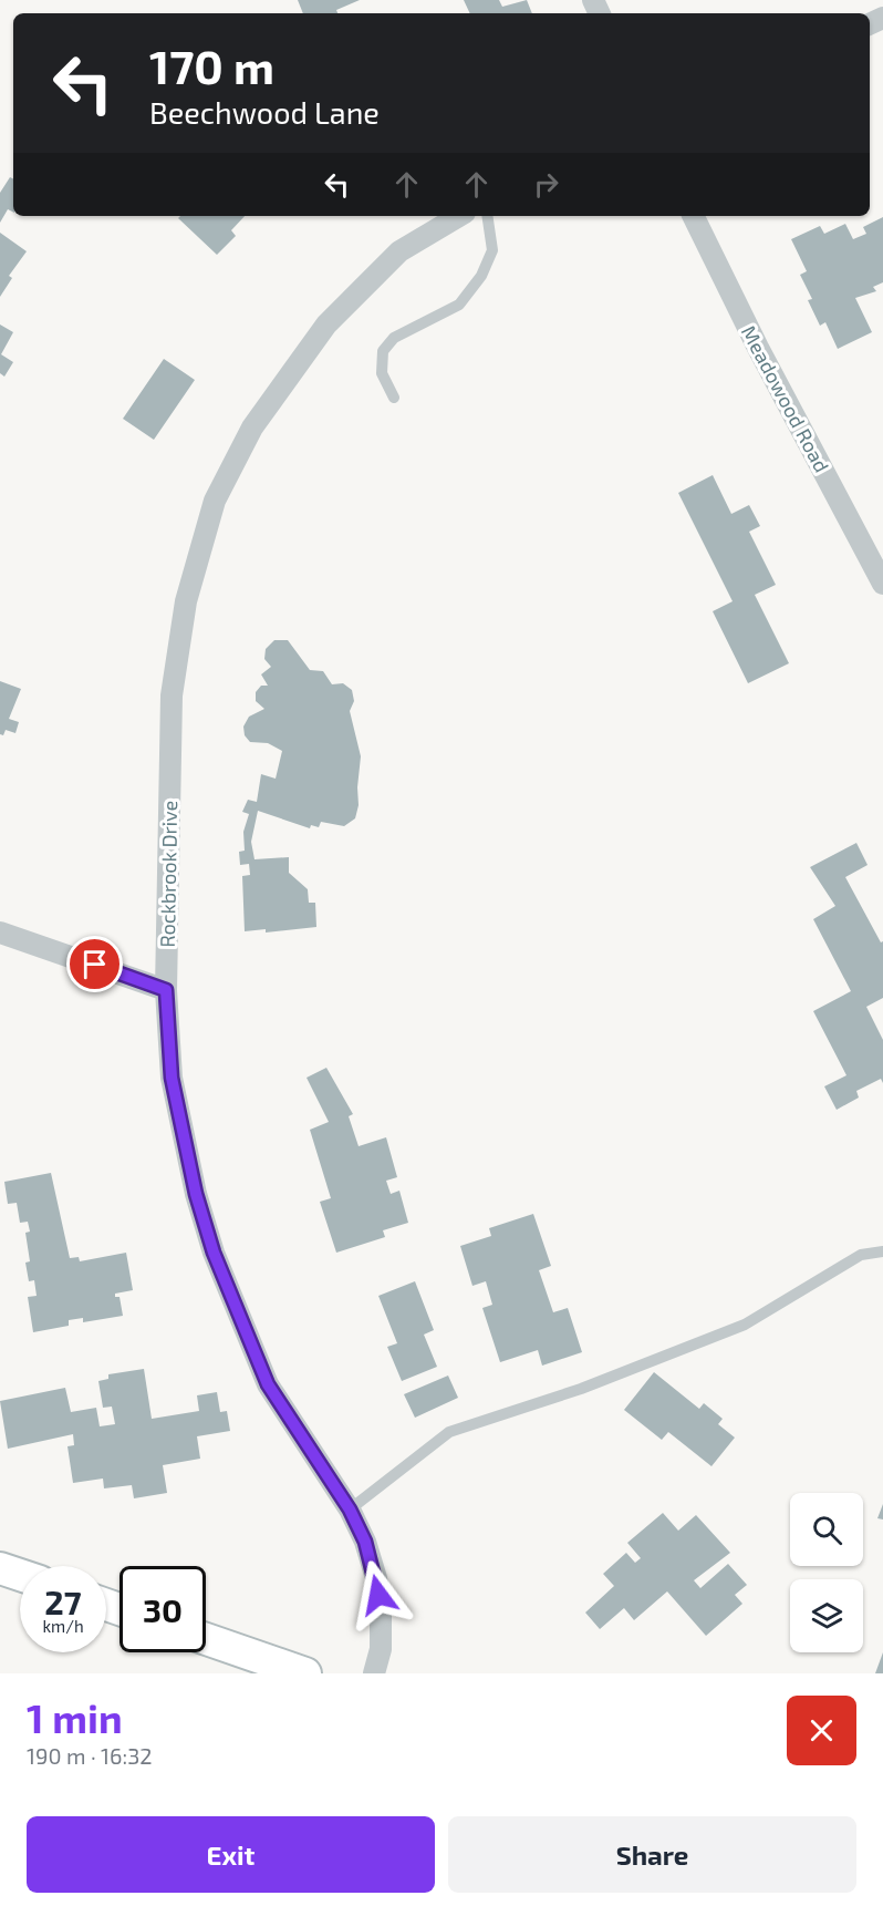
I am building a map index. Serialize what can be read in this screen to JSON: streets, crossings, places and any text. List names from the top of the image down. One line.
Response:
{"streets":{"street":["Meadowood Road","Rockbrook Drive"]},"page":{"turn":["170 m","Beechwood Lane"],"speed":"27 km/h","limit":"30","heading":["1 min","190 m · 16:32"],"buttons":["Exit","Share"]}}
